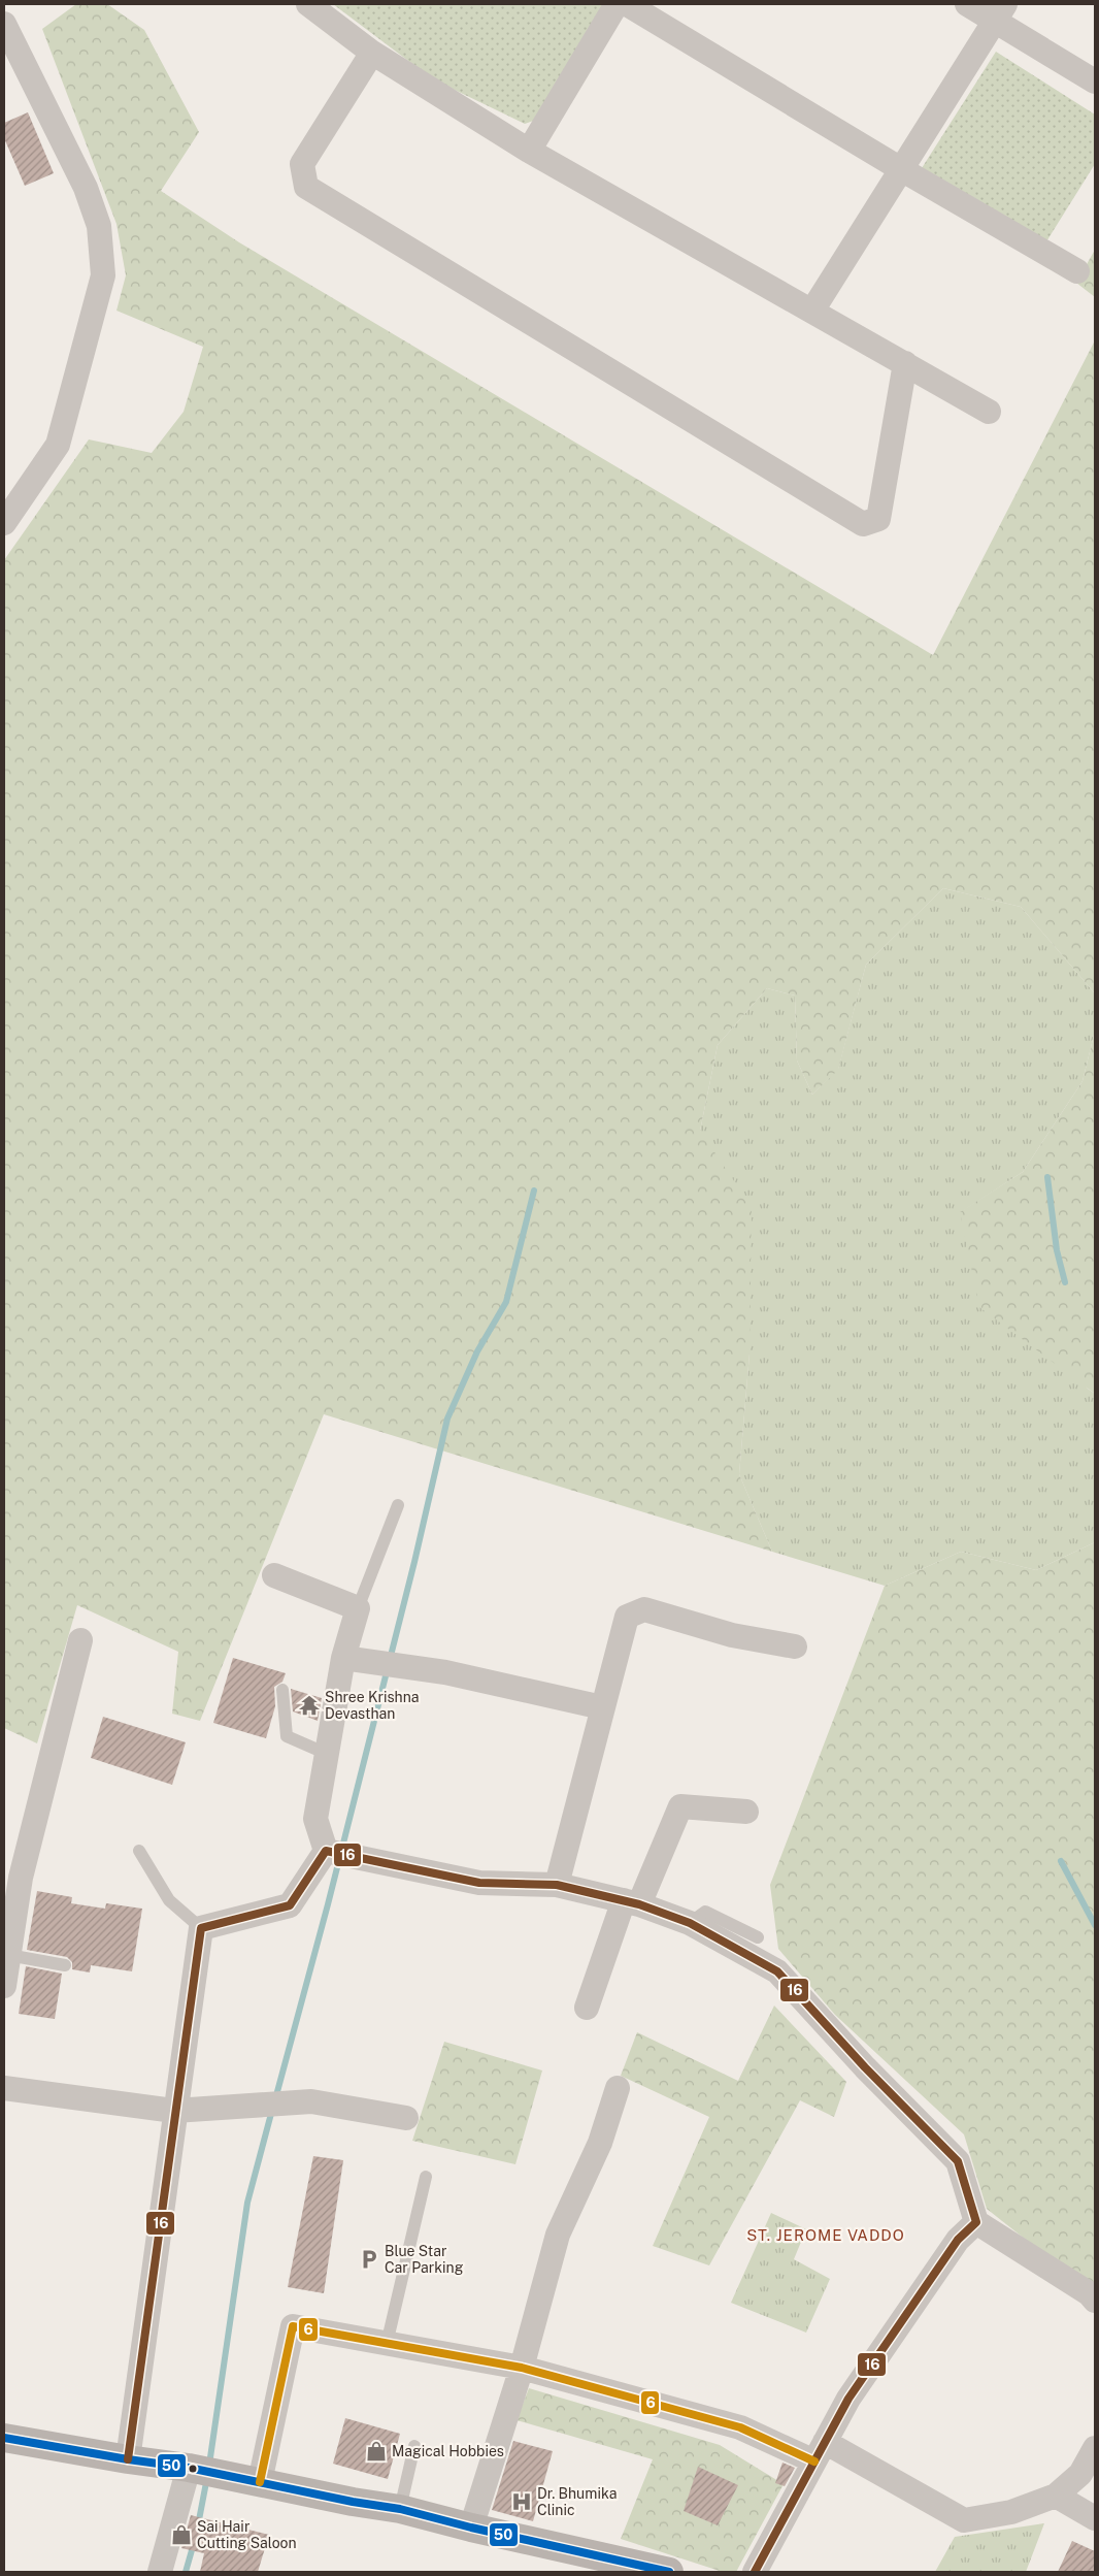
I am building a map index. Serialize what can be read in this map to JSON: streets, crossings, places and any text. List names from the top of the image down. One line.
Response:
{"districts":["ST. JEROME VADDO"],"places":{"temple":["Shree Krishna Devasthan"],"parking":["Blue Star Car Parking"],"shop":["Magical Hobbies","Sai Hair Cutting Saloon"],"hospital":["Dr. Bhumika Clinic"]},"lines":["transit line 16","transit line 6","transit line 50"]}
